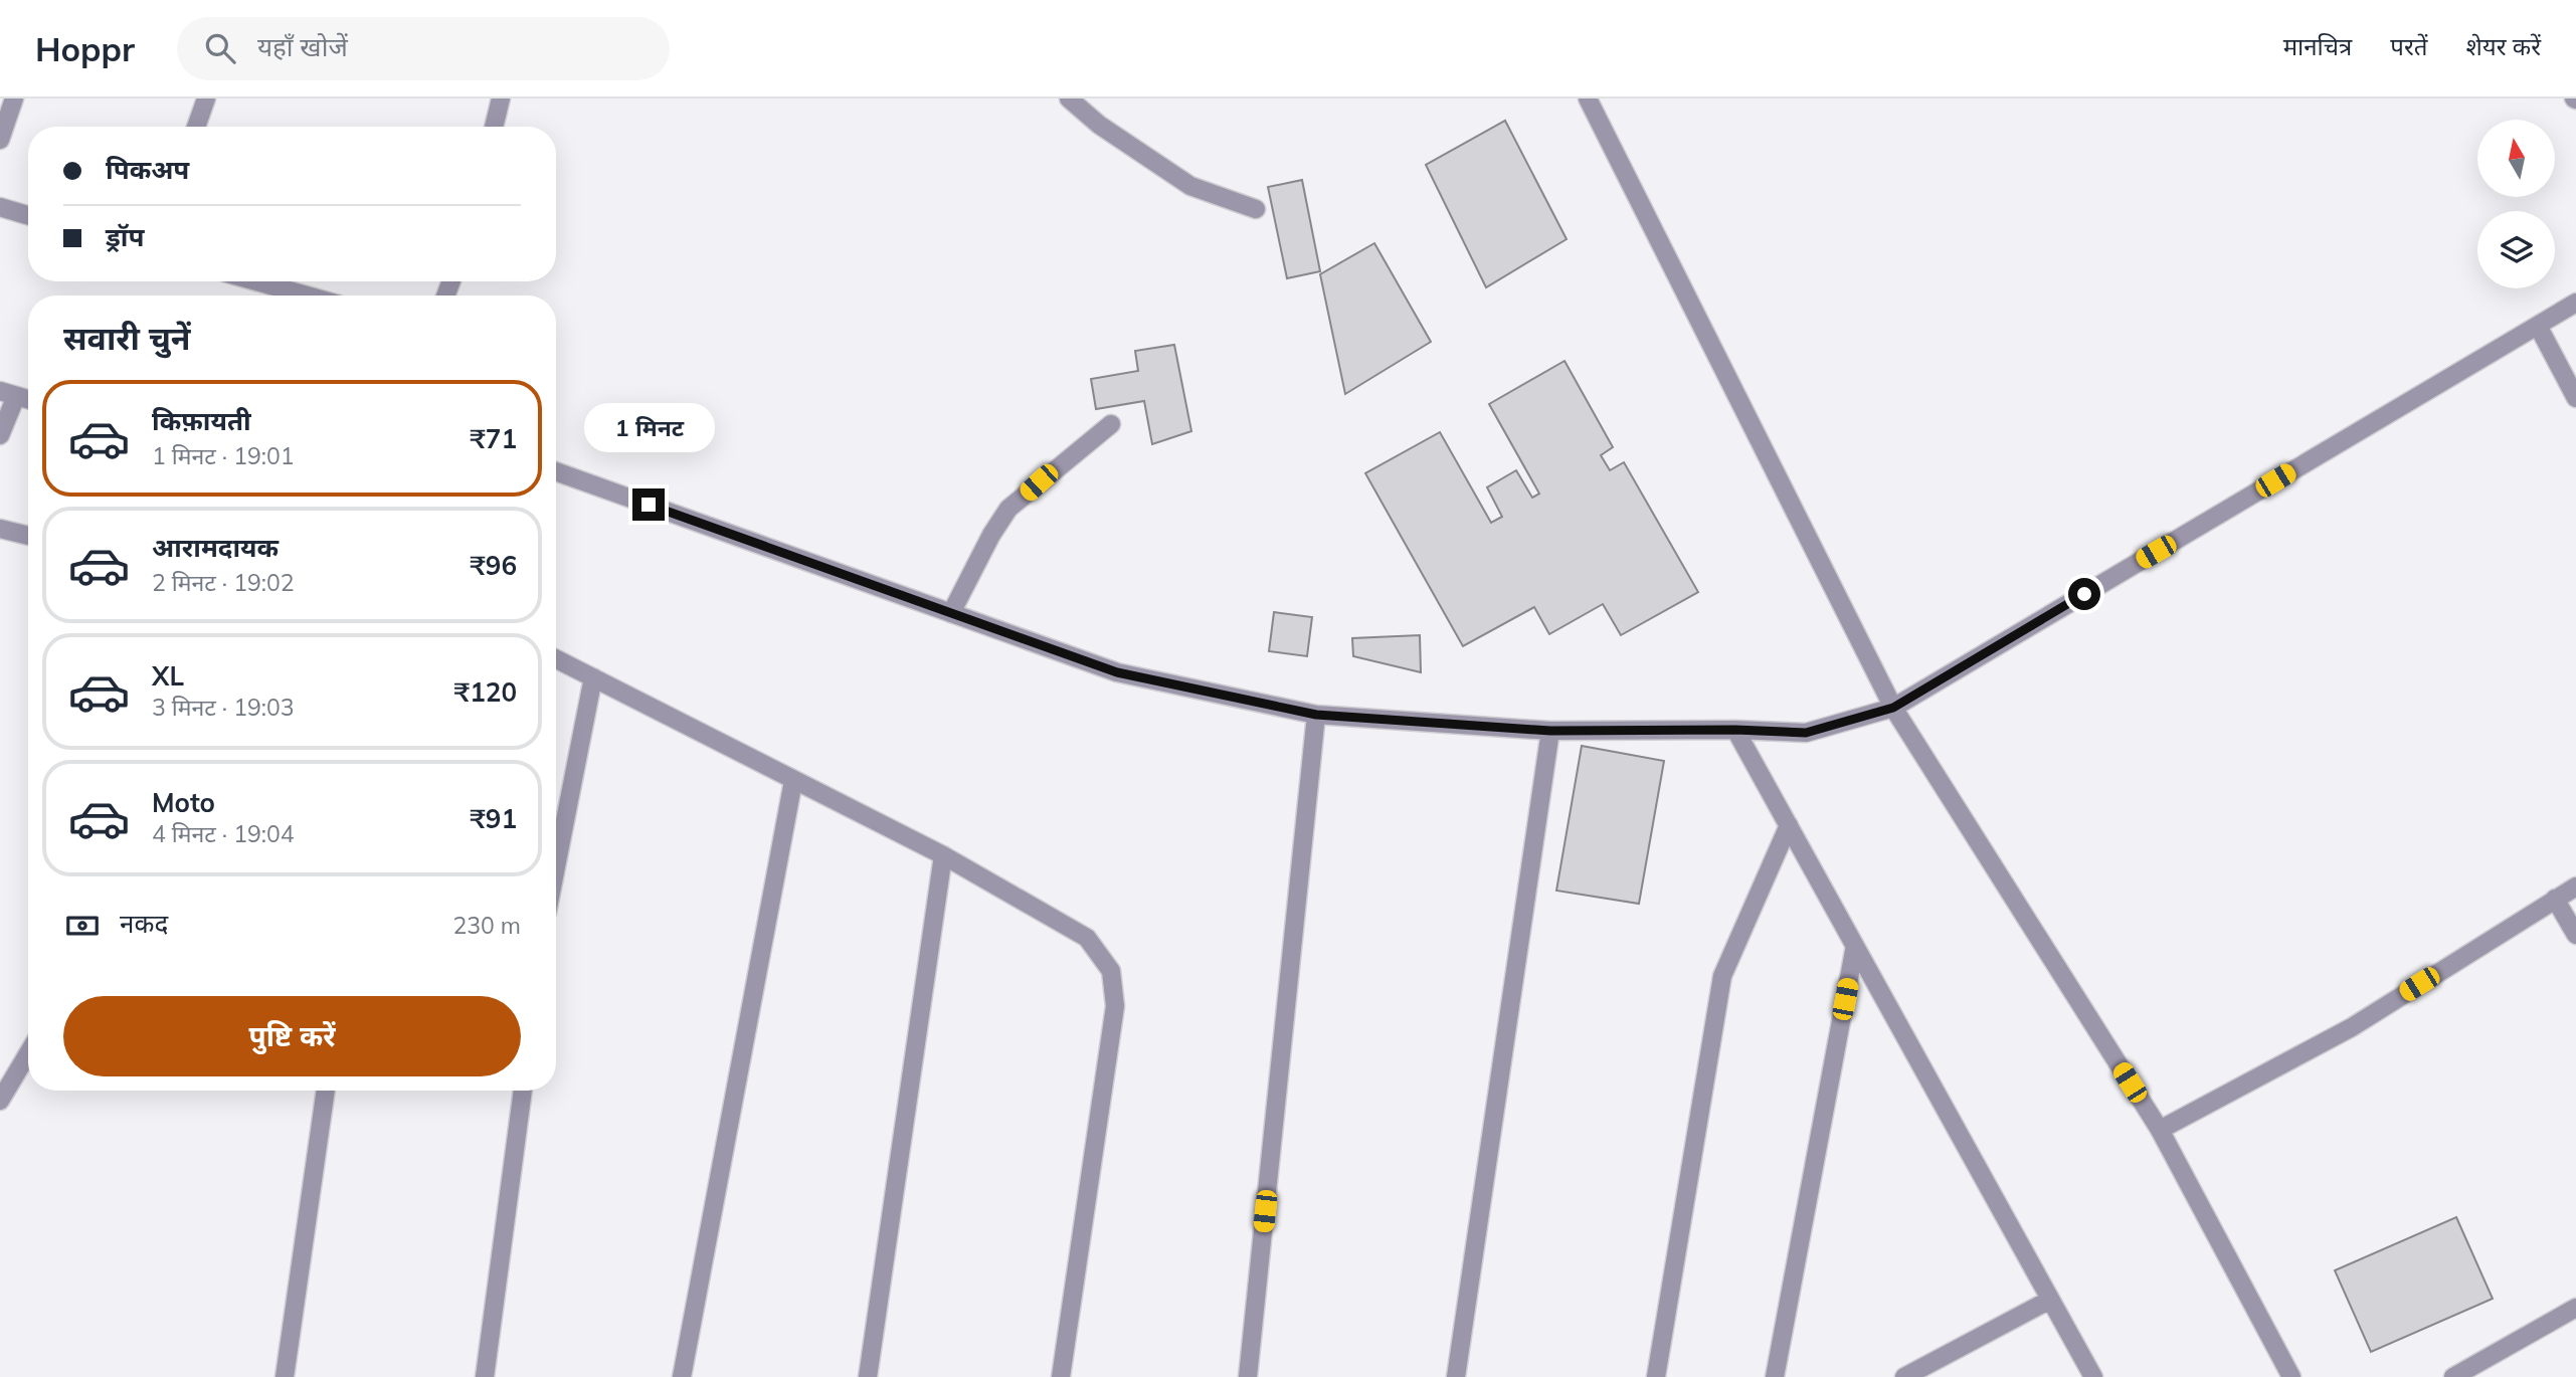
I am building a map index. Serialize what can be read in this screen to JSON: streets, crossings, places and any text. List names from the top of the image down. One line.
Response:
{"north":"top","page":{"header":"Hoppr","search":"यहाँ खोजें","nav":["मानचित्र","परतें","शेयर करें"],"banner":["पिकअप","ड्रॉप"],"heading":"सवारी चुनें","list":[{"name":"किफ़ायती","note":"1 मिनट · 19:01","value":"₹71"},{"name":"आरामदायक","note":"2 मिनट · 19:02","value":"₹96"},{"name":"XL","note":"3 मिनट · 19:03","value":"₹120"},{"name":"Moto","note":"4 मिनट · 19:04","value":"₹91"}],"bubble":"1 मिनट","pay":["नकद","230 m"],"buttons":"पुष्टि करें"}}
